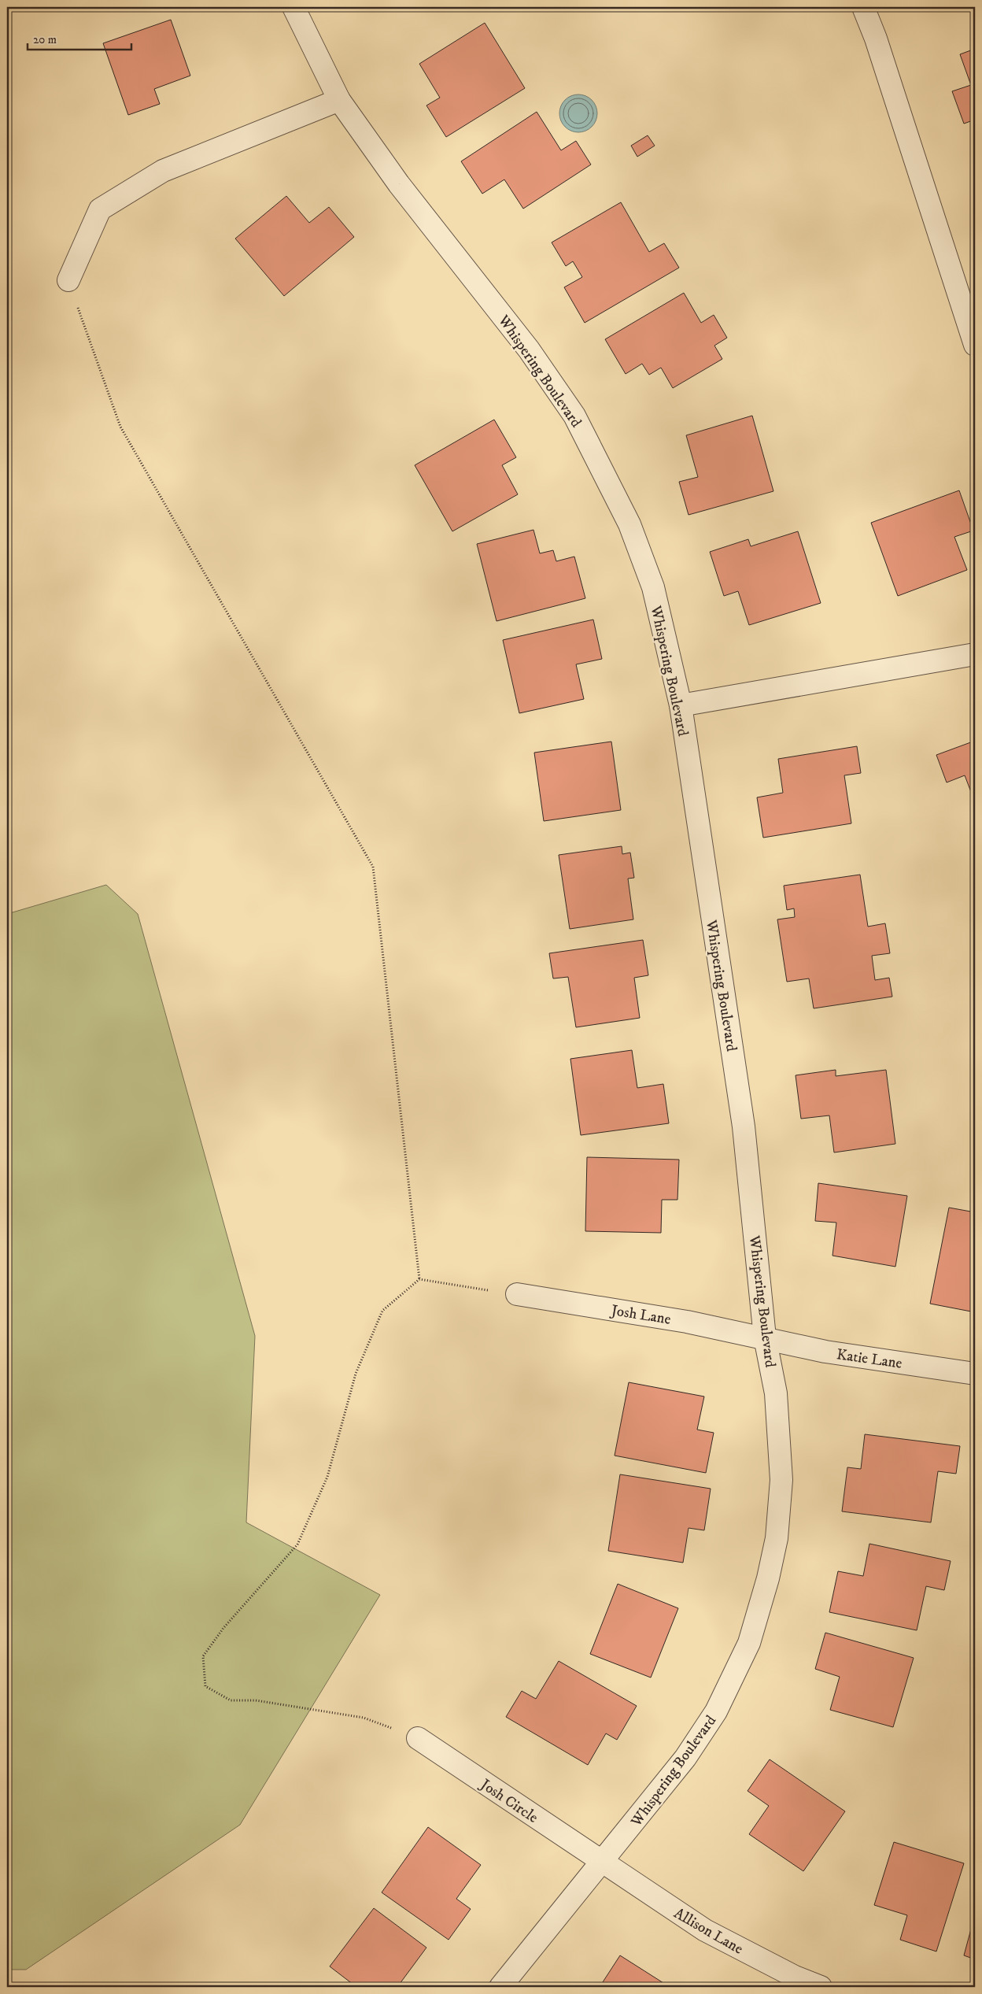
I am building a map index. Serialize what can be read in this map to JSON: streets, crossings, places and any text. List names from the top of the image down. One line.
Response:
{"streets":{"street":["Whispering Boulevard","Josh Lane","Katie Lane","Josh Circle","Allison Lane"]},"crossings":[["Whispering Boulevard","Josh Lane"],["Whispering Boulevard","Katie Lane"],["Whispering Boulevard","Josh Circle"],["Whispering Boulevard","Allison Lane"],["Josh Lane","Katie Lane"],["Josh Circle","Allison Lane"]],"scale_bar":"20 m"}
